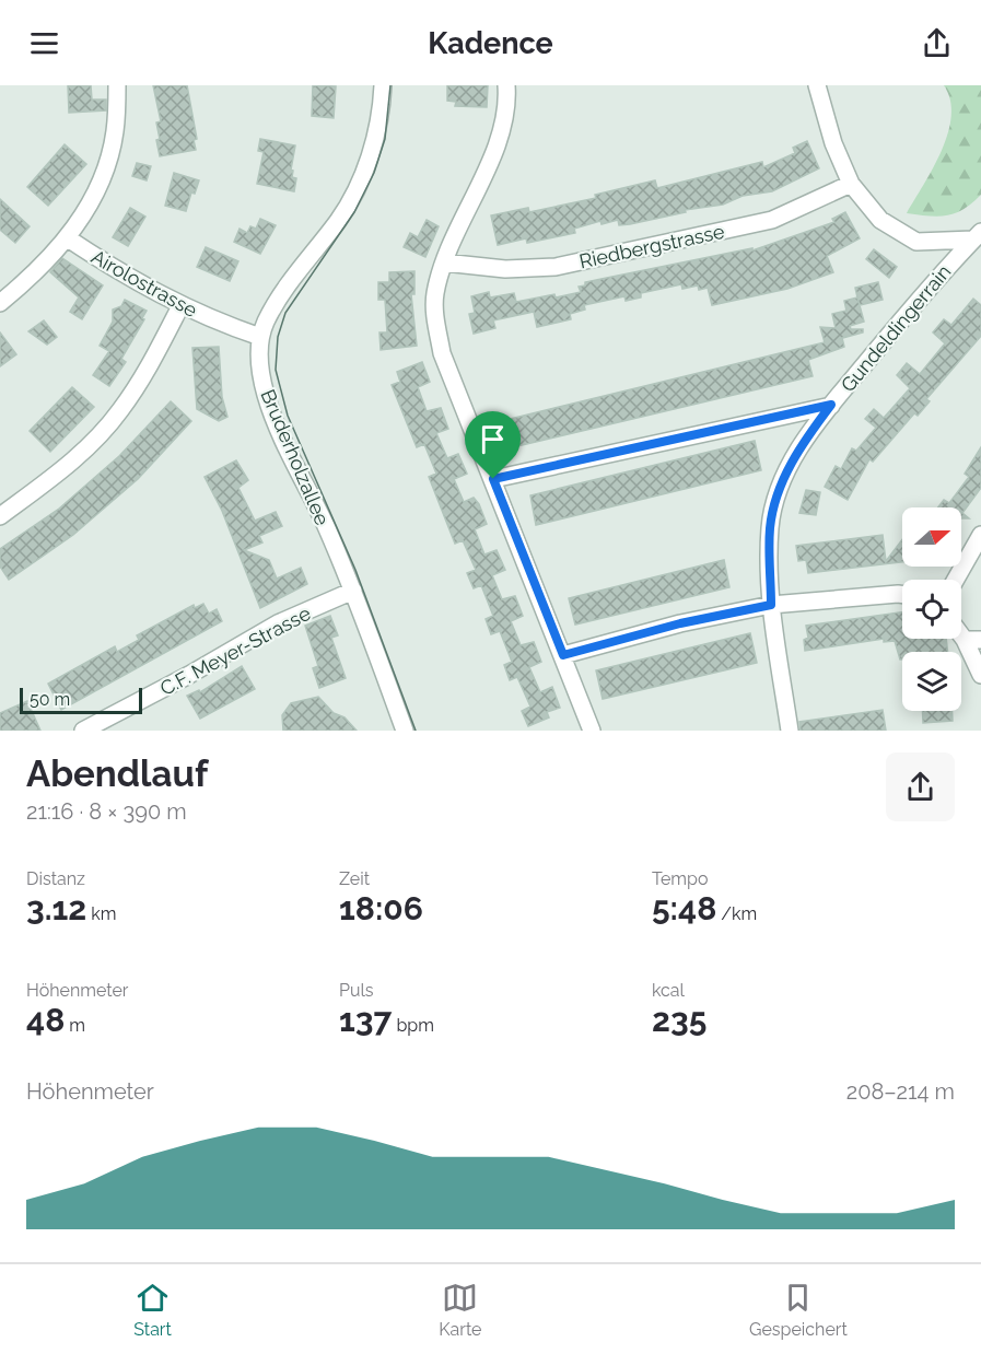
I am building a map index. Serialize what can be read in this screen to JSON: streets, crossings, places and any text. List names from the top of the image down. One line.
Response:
{"streets":{"street":["Riedbergstrasse","Airolostrasse","Gundeldingerrain","Bruderholzallee","C.F. Meyer-Strasse"]},"crossings":[["Airolostrasse","Bruderholzallee"],["Bruderholzallee","C.F. Meyer-Strasse"]],"scale_bar":"50 m","north":"right","page":{"header":"Kadence","scale":"50 m","heading":["Abendlauf","21:16 · 8 × 390 m"],"stats":[["Distanz","3.12 km"],["Zeit","18:06"],["Tempo","5:48 /km"],["Höhenmeter","48 m"],["Puls","137 bpm"],["kcal","235"]],"chart":["Höhenmeter","208–214 m"],"tabs":["Start","Karte","Gespeichert"]}}
